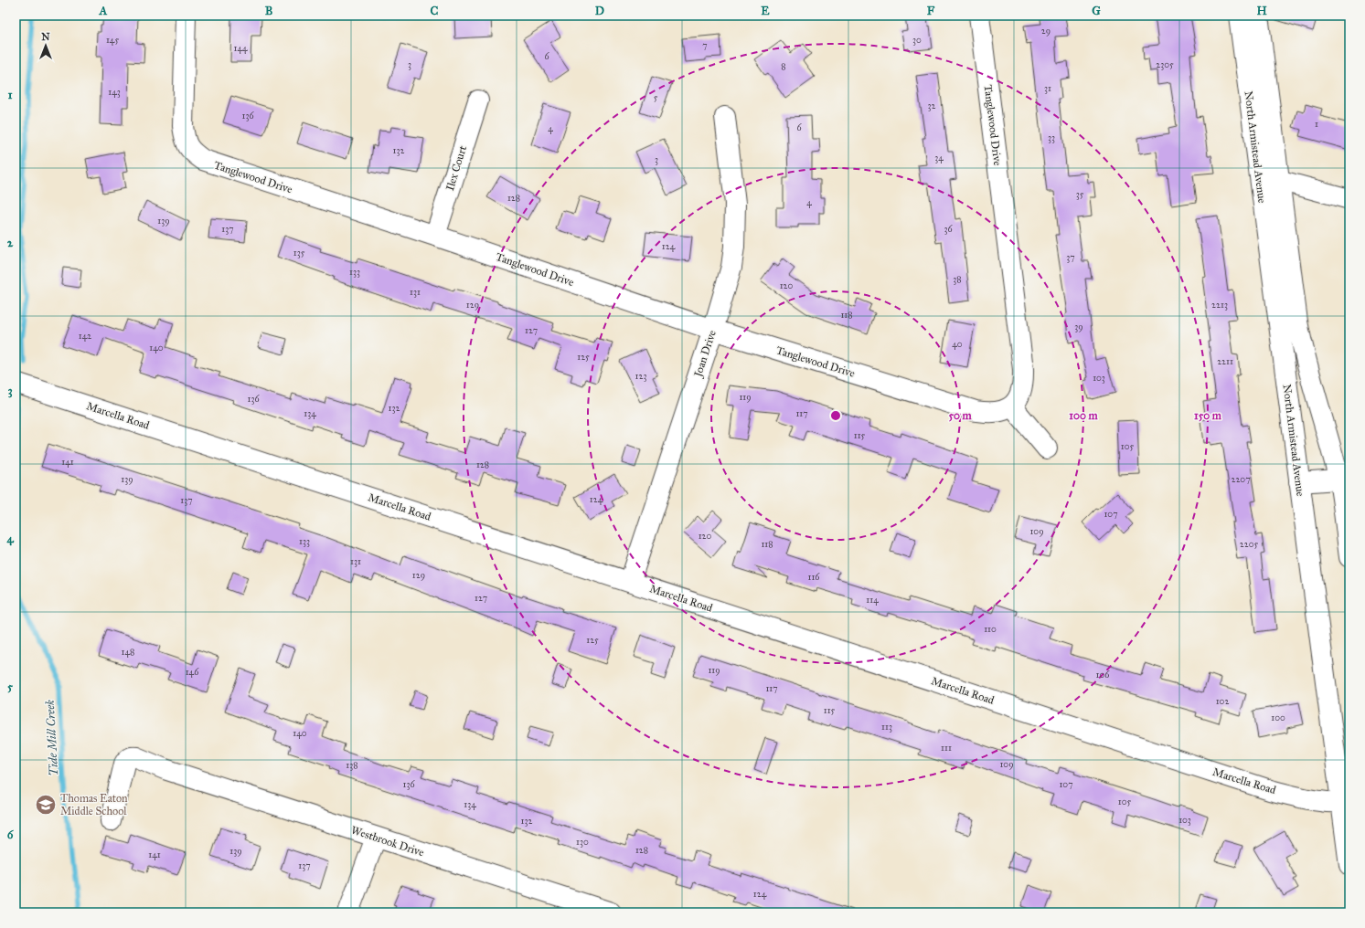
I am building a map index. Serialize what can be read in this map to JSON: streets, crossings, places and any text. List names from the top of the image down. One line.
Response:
{"streets":{"street":["Tanglewood Drive","North Armistead Avenue","Ilex Court","Joan Drive","Marcella Road","Westbrook Drive"]},"crossings":[["Tanglewood Drive","Ilex Court"],["Tanglewood Drive","Joan Drive"],["North Armistead Avenue","Marcella Road"],["Joan Drive","Marcella Road"]],"water":["Tide Mill Creek"],"places":{"school or university":["Thomas Eaton Middle School"]},"house_numbers":["29","145","30","7","144","6","3","2305","8","31","143","5","32","136","1","6","4","33","132","34","3","35","128","4","139","137","36","124","135","37","133","38","120","131","129","2213","118","39","127","142","40","140","125","2211","123","103","119","136","132","134","117","115","105","141","128","139","2207","124","137","107","109","120","133","118","2205","131","129","116","127","114","110","125","148","119","146","106","117","102","115","100","113","140","111","109","138","136","107","105","134","103","132","130","128","139","141","137","124"],"north":"top","grid":{"columns":["A","B","C","D","E","F","G","H"],"rows":["1","2","3","4","5","6"]},"rings":["50 m","100 m","150 m"]}
